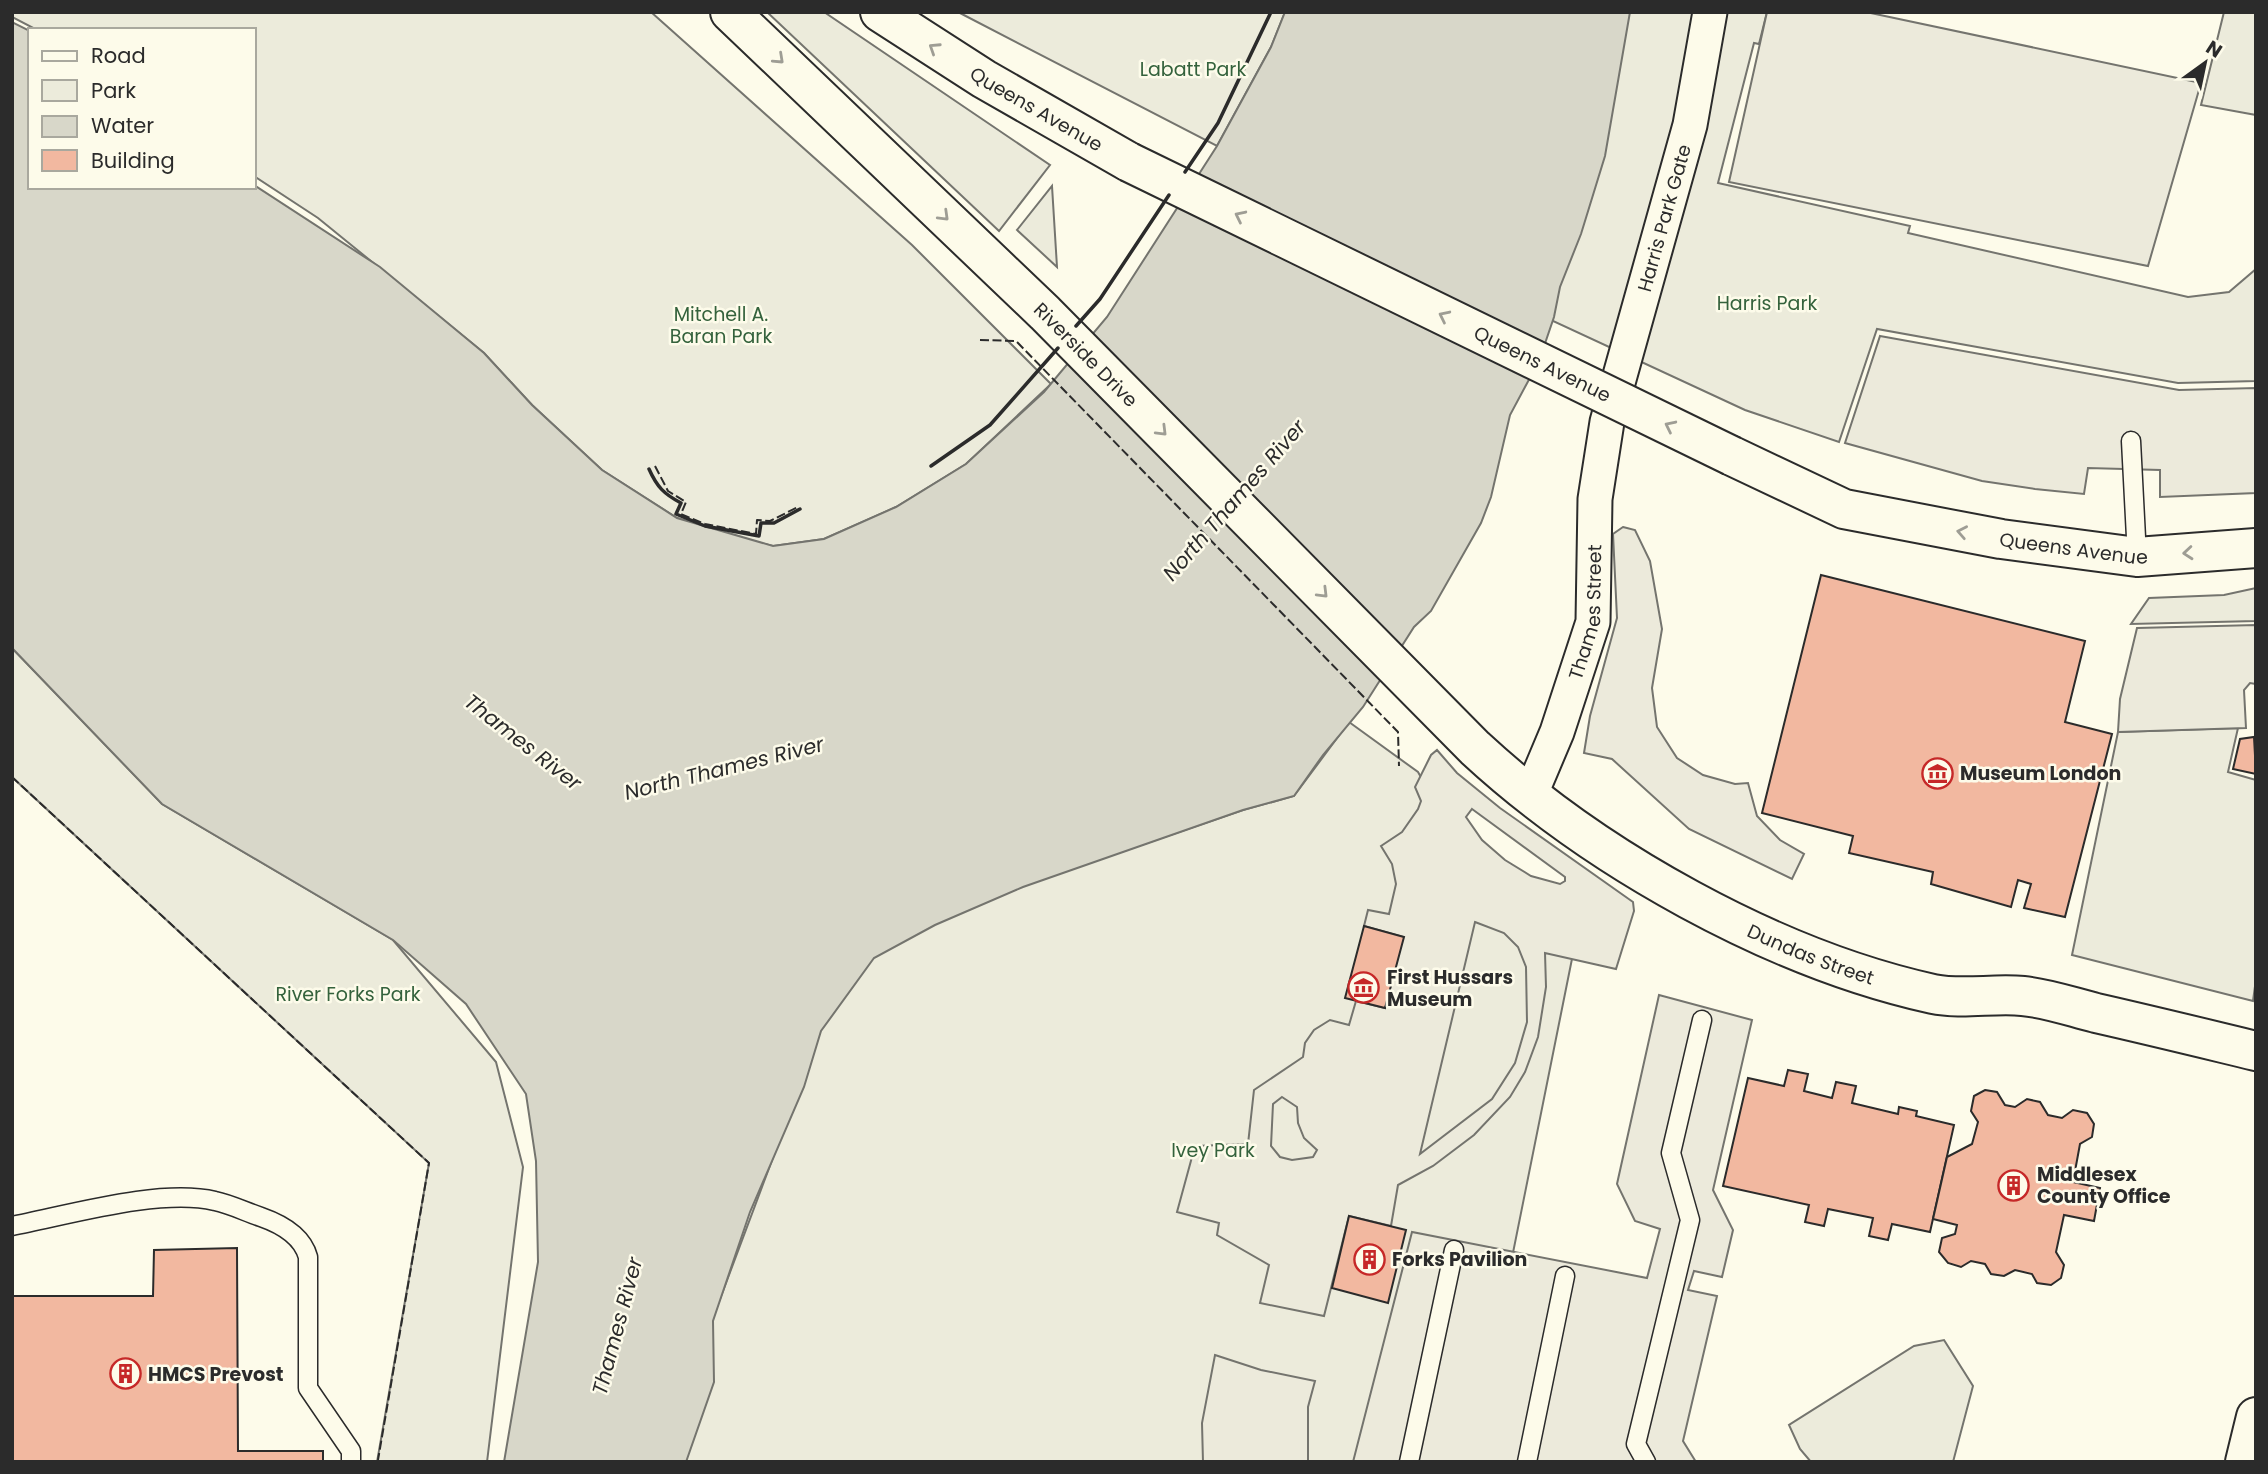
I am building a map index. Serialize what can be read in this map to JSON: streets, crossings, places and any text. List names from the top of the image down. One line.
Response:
{"streets":{"main road":["Queens Avenue","Riverside Drive","Dundas Street"],"street":["Harris Park Gate","Thames Street"]},"crossings":[["Harris Park Gate","Thames Street"],["Riverside Drive","Dundas Street"],["Thames Street","Dundas Street"]],"one_way":["Queens Avenue","Riverside Drive"],"water":["North Thames River","Thames River"],"parks":["Labatt Park","Harris Park","Mitchell A. Baran Park","River Forks Park","Ivey Park"],"places":{"museum":["Museum London","First Hussars Museum"],"building":["Middlesex County Office","Forks Pavilion","HMCS Prevost"]},"legend":["Road","Park","Water","Building"],"north":"top right"}
